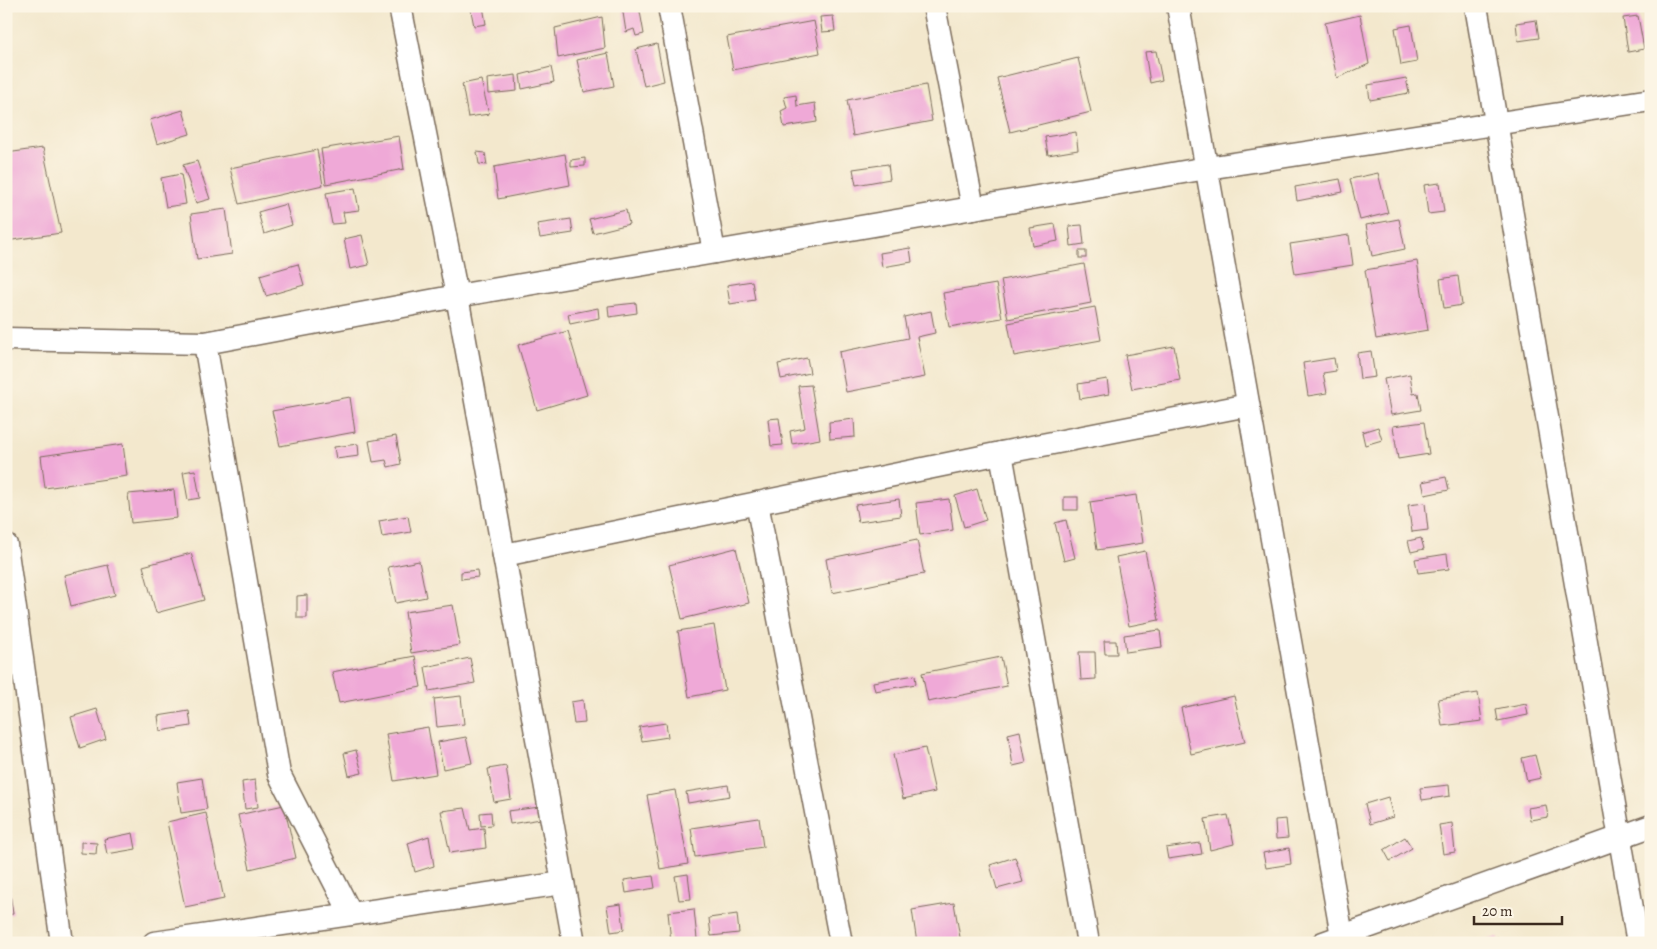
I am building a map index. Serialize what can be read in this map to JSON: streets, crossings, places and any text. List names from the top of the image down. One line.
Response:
{"scale_bar":"20 m"}
